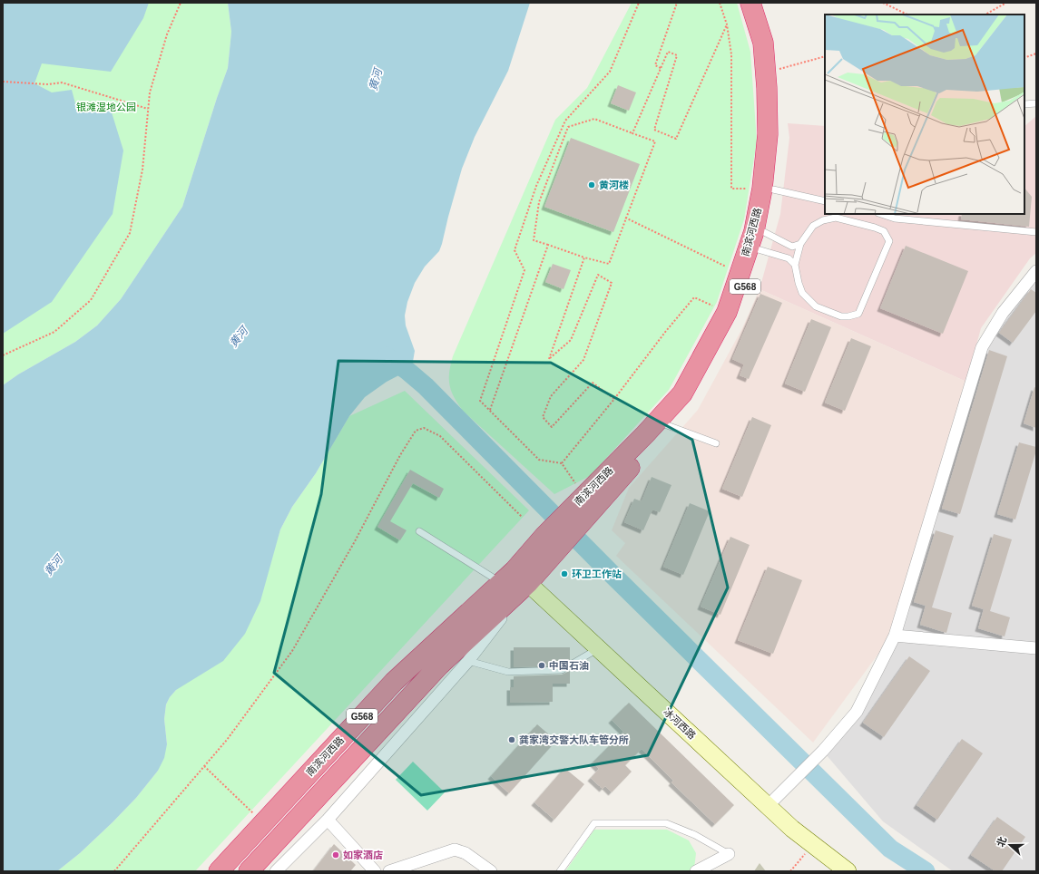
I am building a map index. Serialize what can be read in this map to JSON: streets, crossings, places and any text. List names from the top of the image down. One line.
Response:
{"streets":{"highway":["南滨河西路","G568"],"main road":["冰河西路"]},"crossings":[["南滨河西路","冰河西路"]],"water":["黄河"],"parks":["银滩湿地公园"],"places":["黄河楼","环卫工作站","中国石油","龚家湾交警大队车管分所","如家酒店"],"north":"left"}
